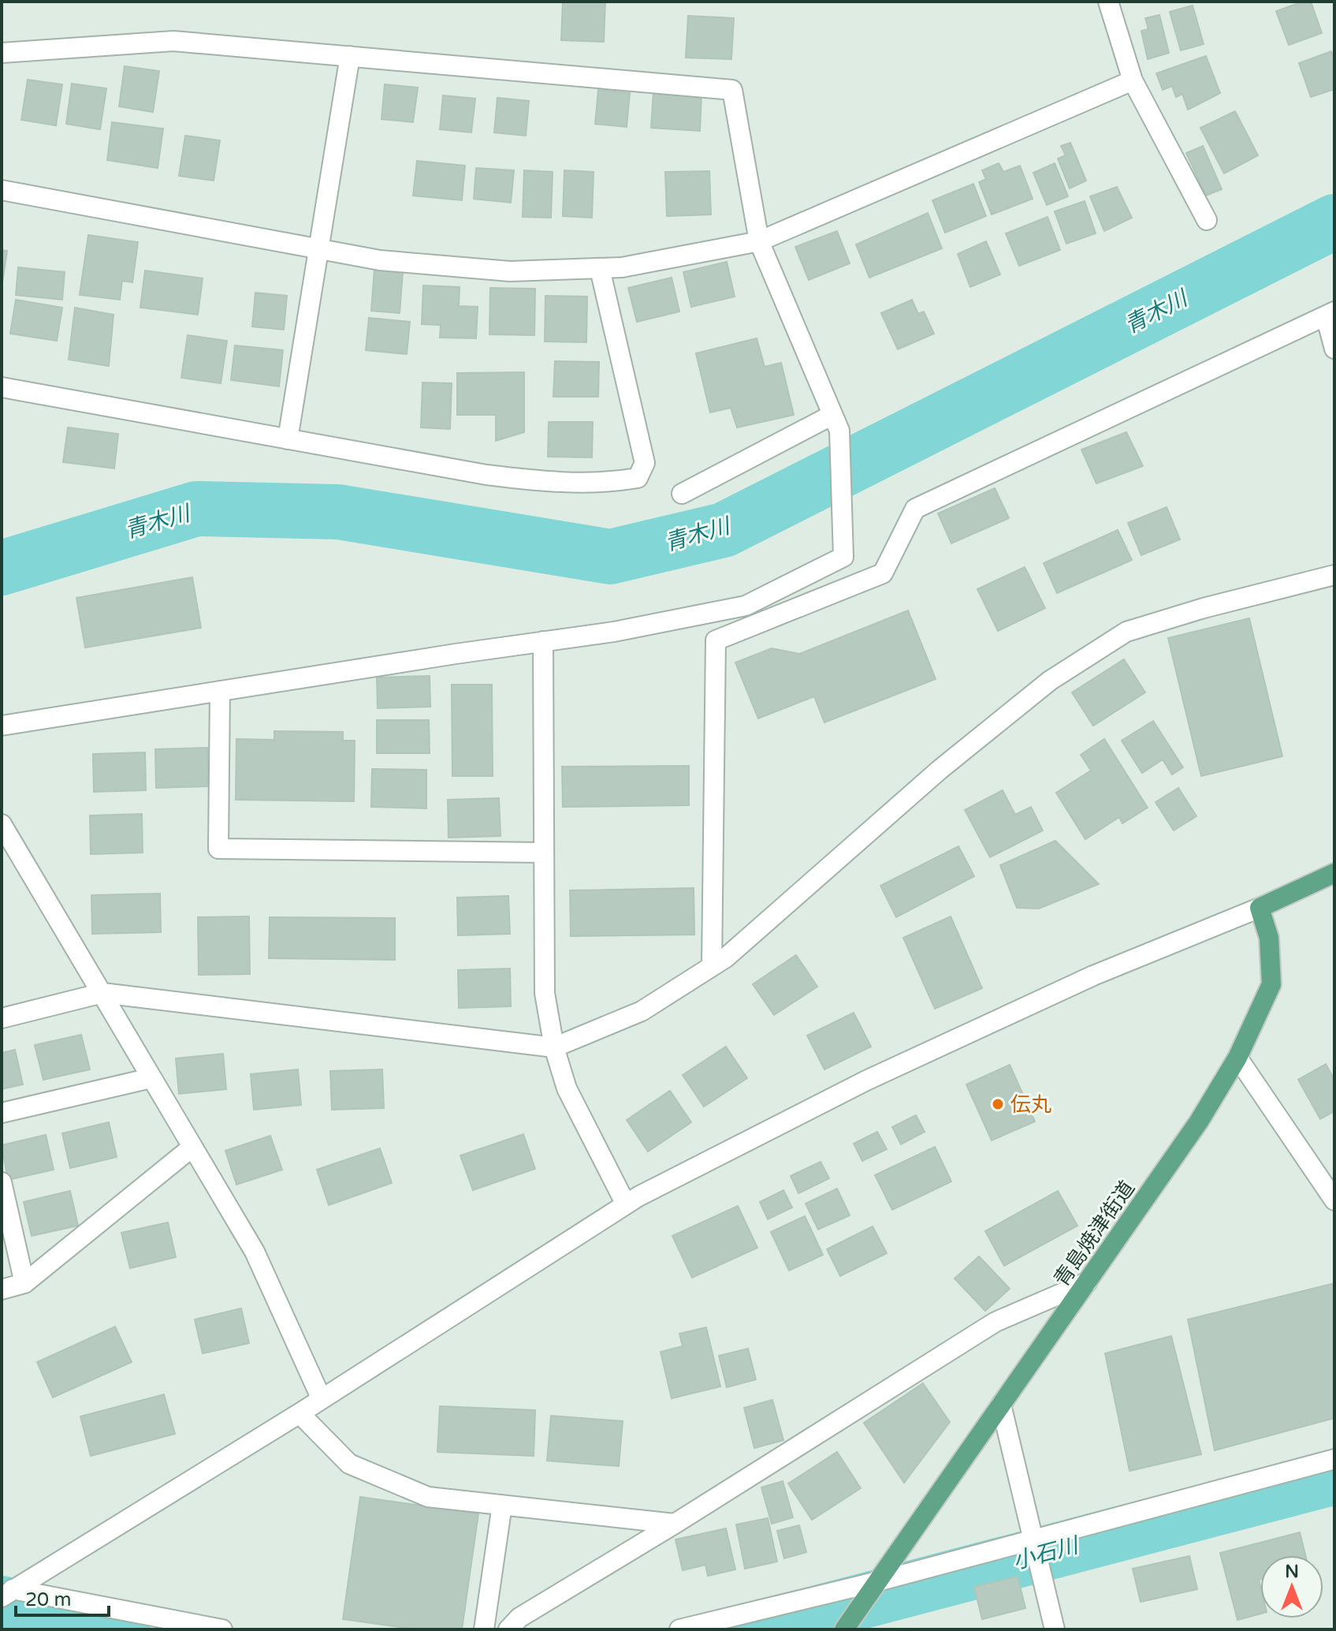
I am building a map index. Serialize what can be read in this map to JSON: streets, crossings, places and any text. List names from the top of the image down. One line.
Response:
{"streets":{"main road":["青島焼津街道"]},"water":["青木川","小石川"],"places":["伝丸"],"scale_bar":"20 m","north":"top"}
